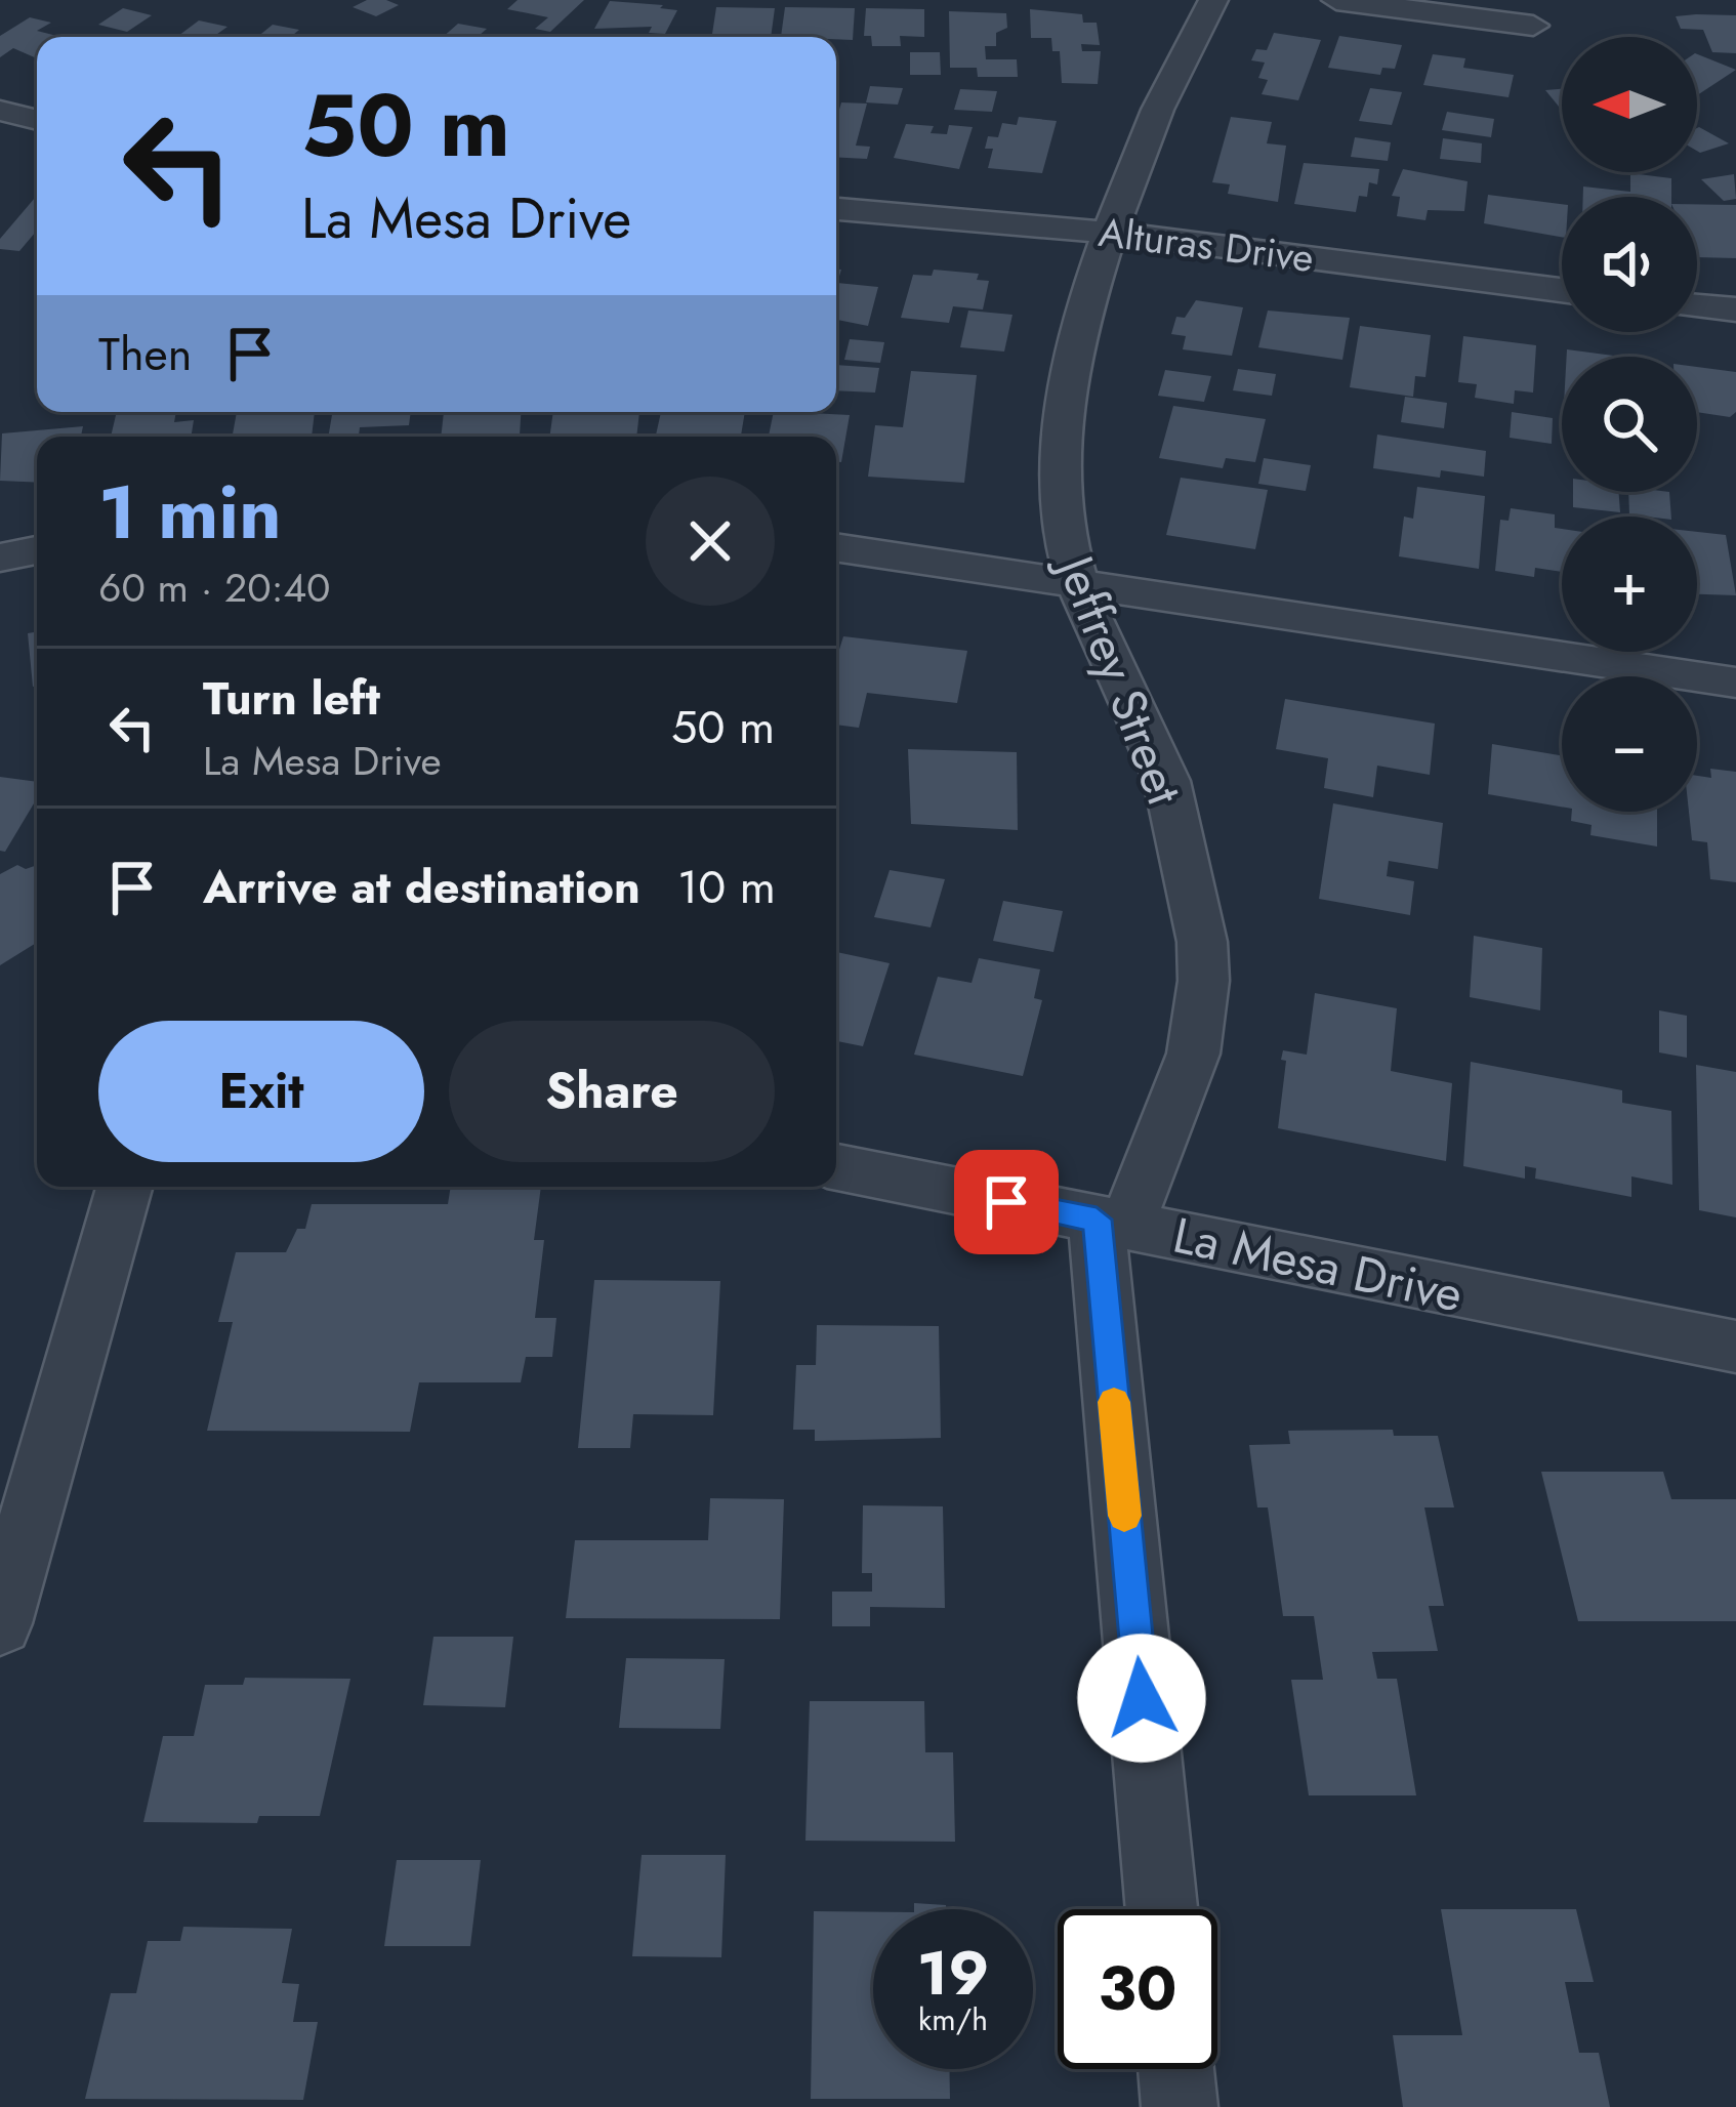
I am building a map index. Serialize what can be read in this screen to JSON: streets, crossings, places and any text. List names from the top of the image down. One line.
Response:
{"streets":{"street":["Alturas Drive","Jeffrey Street","La Mesa Drive"]},"crossings":[["Alturas Drive","Jeffrey Street"],["Jeffrey Street","La Mesa Drive"]],"north":"left","page":{"map_buttons":["+","−"],"turn":["50 m","La Mesa Drive"],"then":"Then","heading":["1 min","60 m · 20:40"],"list":[{"name":"Turn left","note":"La Mesa Drive","value":"50 m"},{"name":"Arrive at destination","value":"10 m"}],"buttons":["Exit","Share"],"speed":"19 km/h","limit":"30"}}
